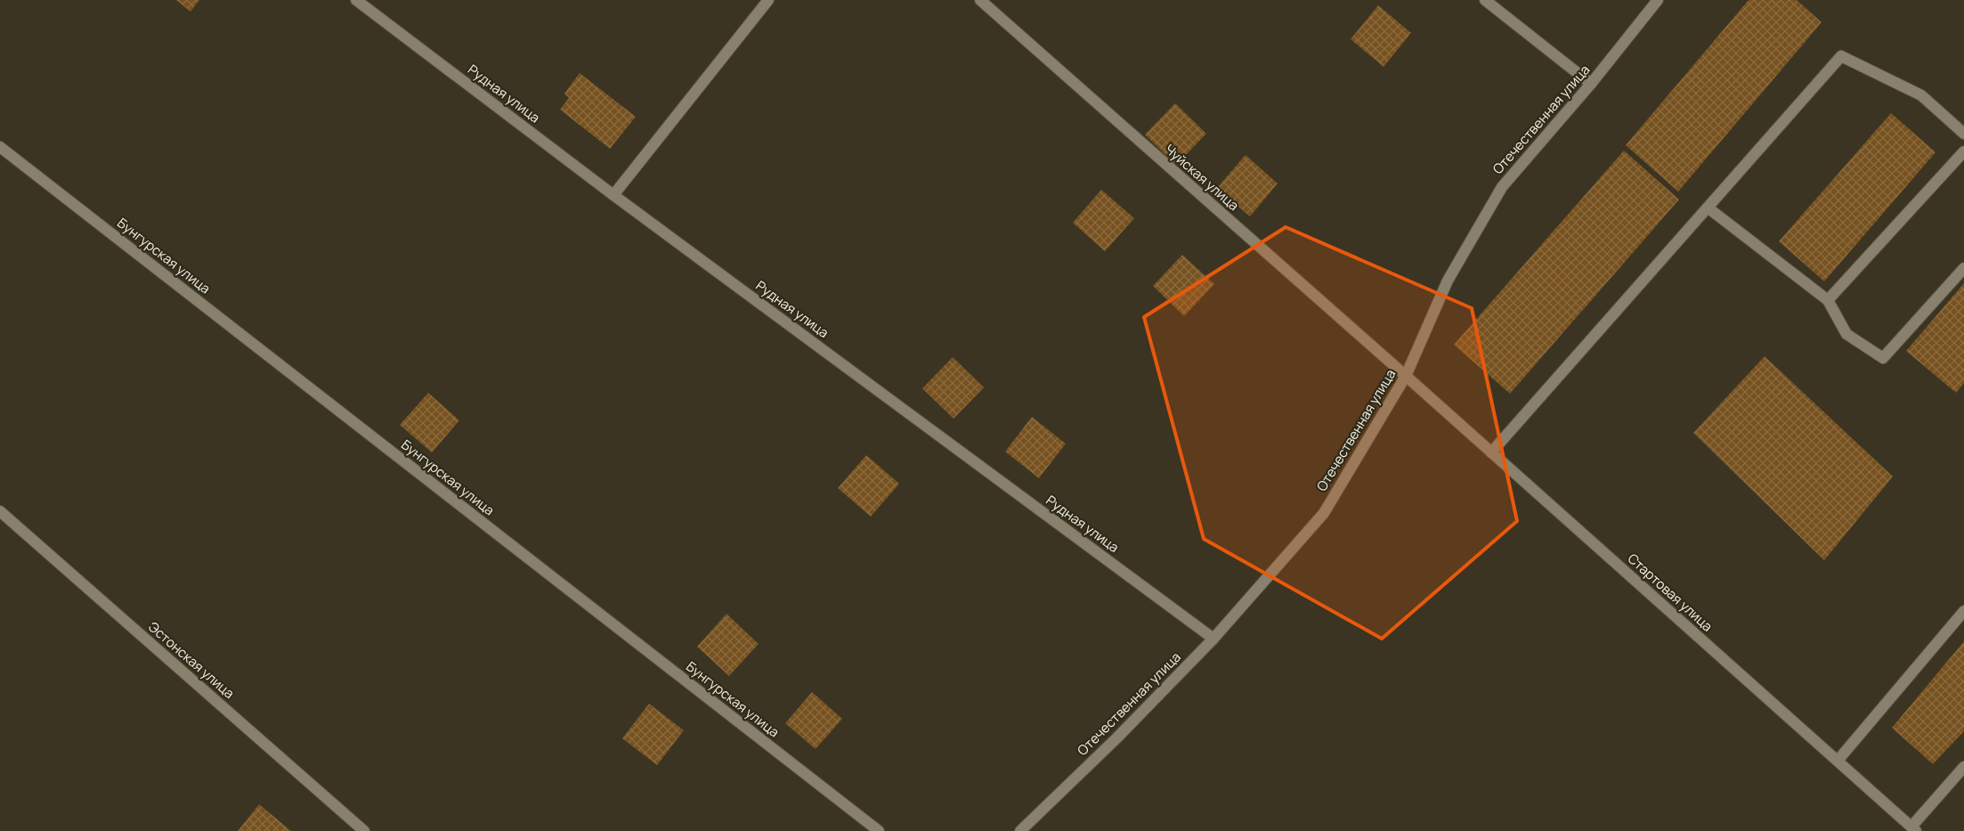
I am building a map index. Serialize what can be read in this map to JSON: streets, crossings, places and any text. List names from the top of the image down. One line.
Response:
{"streets":{"street":["Рудная улица","Отечественная улица","Чуйская улица","Бунгурская улица","Стартовая улица","Эстонская улица"]},"crossings":[["Рудная улица","Отечественная улица"],["Отечественная улица","Чуйская улица"],["Отечественная улица","Стартовая улица"],["Чуйская улица","Стартовая улица"]]}
